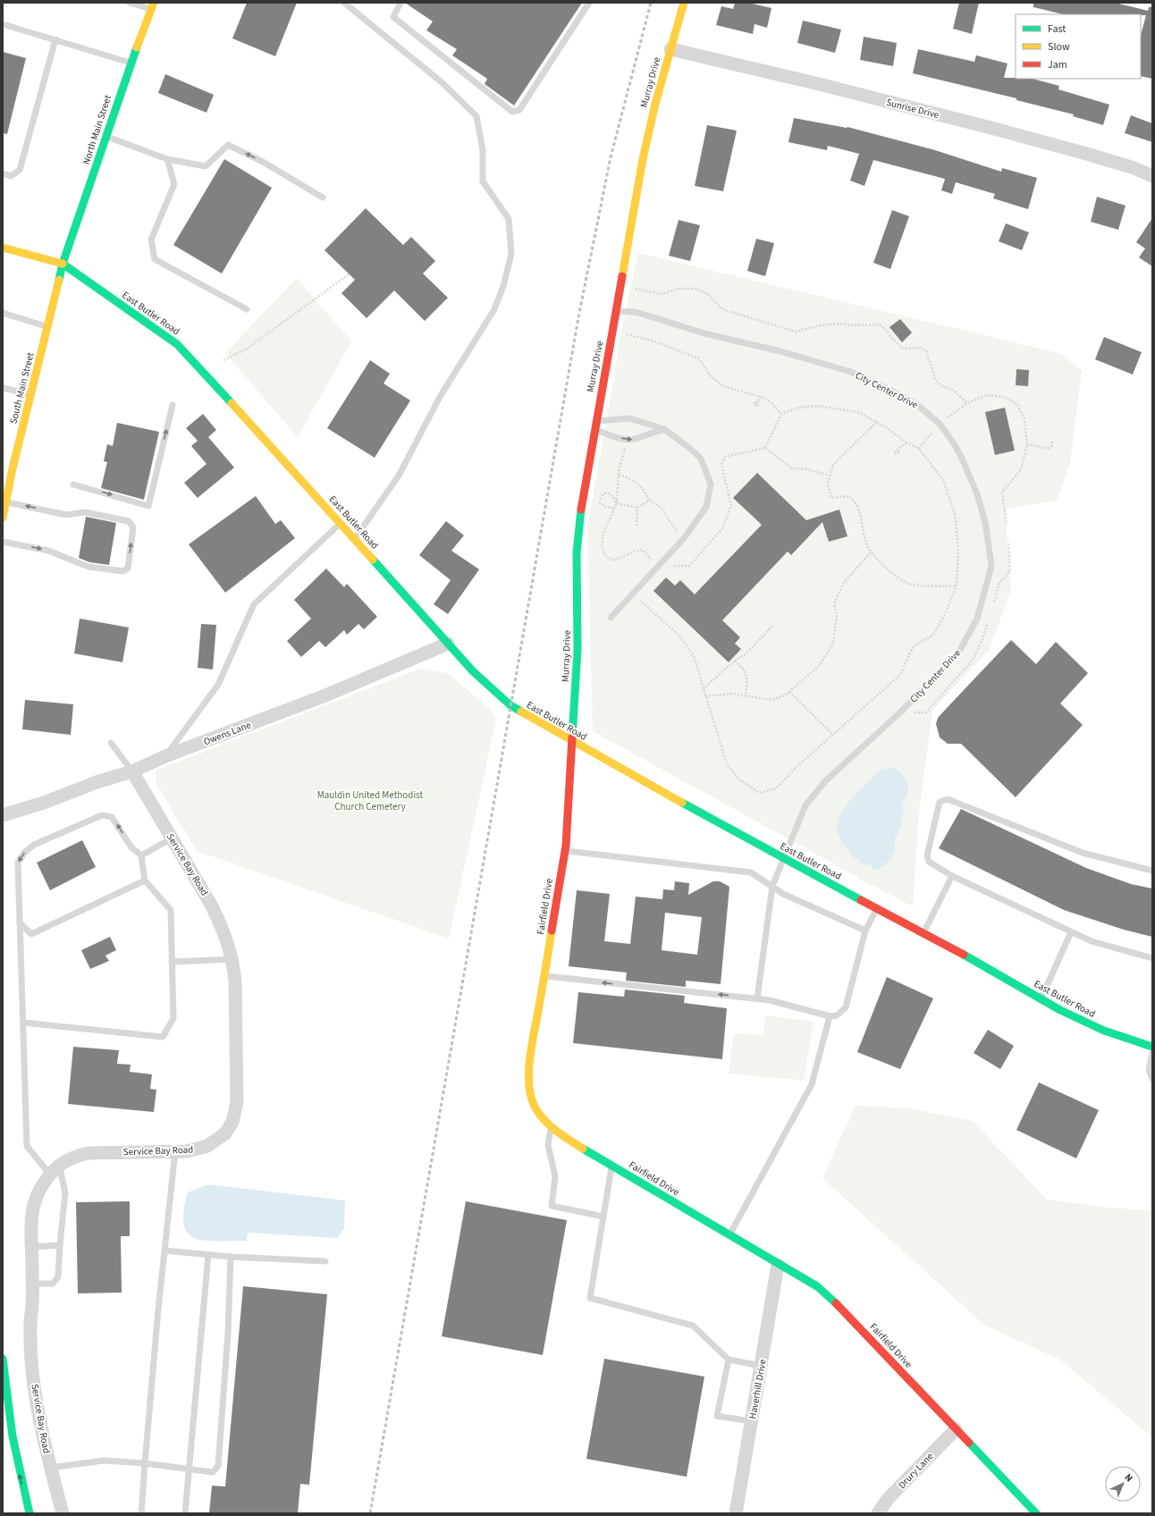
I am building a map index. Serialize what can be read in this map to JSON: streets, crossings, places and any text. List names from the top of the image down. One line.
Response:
{"streets":{"main road":["Murray Drive","North Main Street","East Butler Road","South Main Street","Fairfield Drive"],"street":["Sunrise Drive","Owens Lane","Service Bay Road","Haverhill Drive","Drury Lane"],"lane":["City Center Drive"]},"crossings":[["Murray Drive","Sunrise Drive"],["Murray Drive","East Butler Road"],["Murray Drive","City Center Drive"],["Murray Drive","Fairfield Drive"],["North Main Street","East Butler Road"],["North Main Street","South Main Street"],["East Butler Road","South Main Street"],["East Butler Road","City Center Drive"],["East Butler Road","Owens Lane"],["East Butler Road","Fairfield Drive"],["Owens Lane","Service Bay Road"],["Fairfield Drive","Haverhill Drive"],["Fairfield Drive","Drury Lane"]],"parks":["Mauldin United Methodist Church Cemetery"],"legend":["Fast","Slow","Jam"],"north":"top right"}
